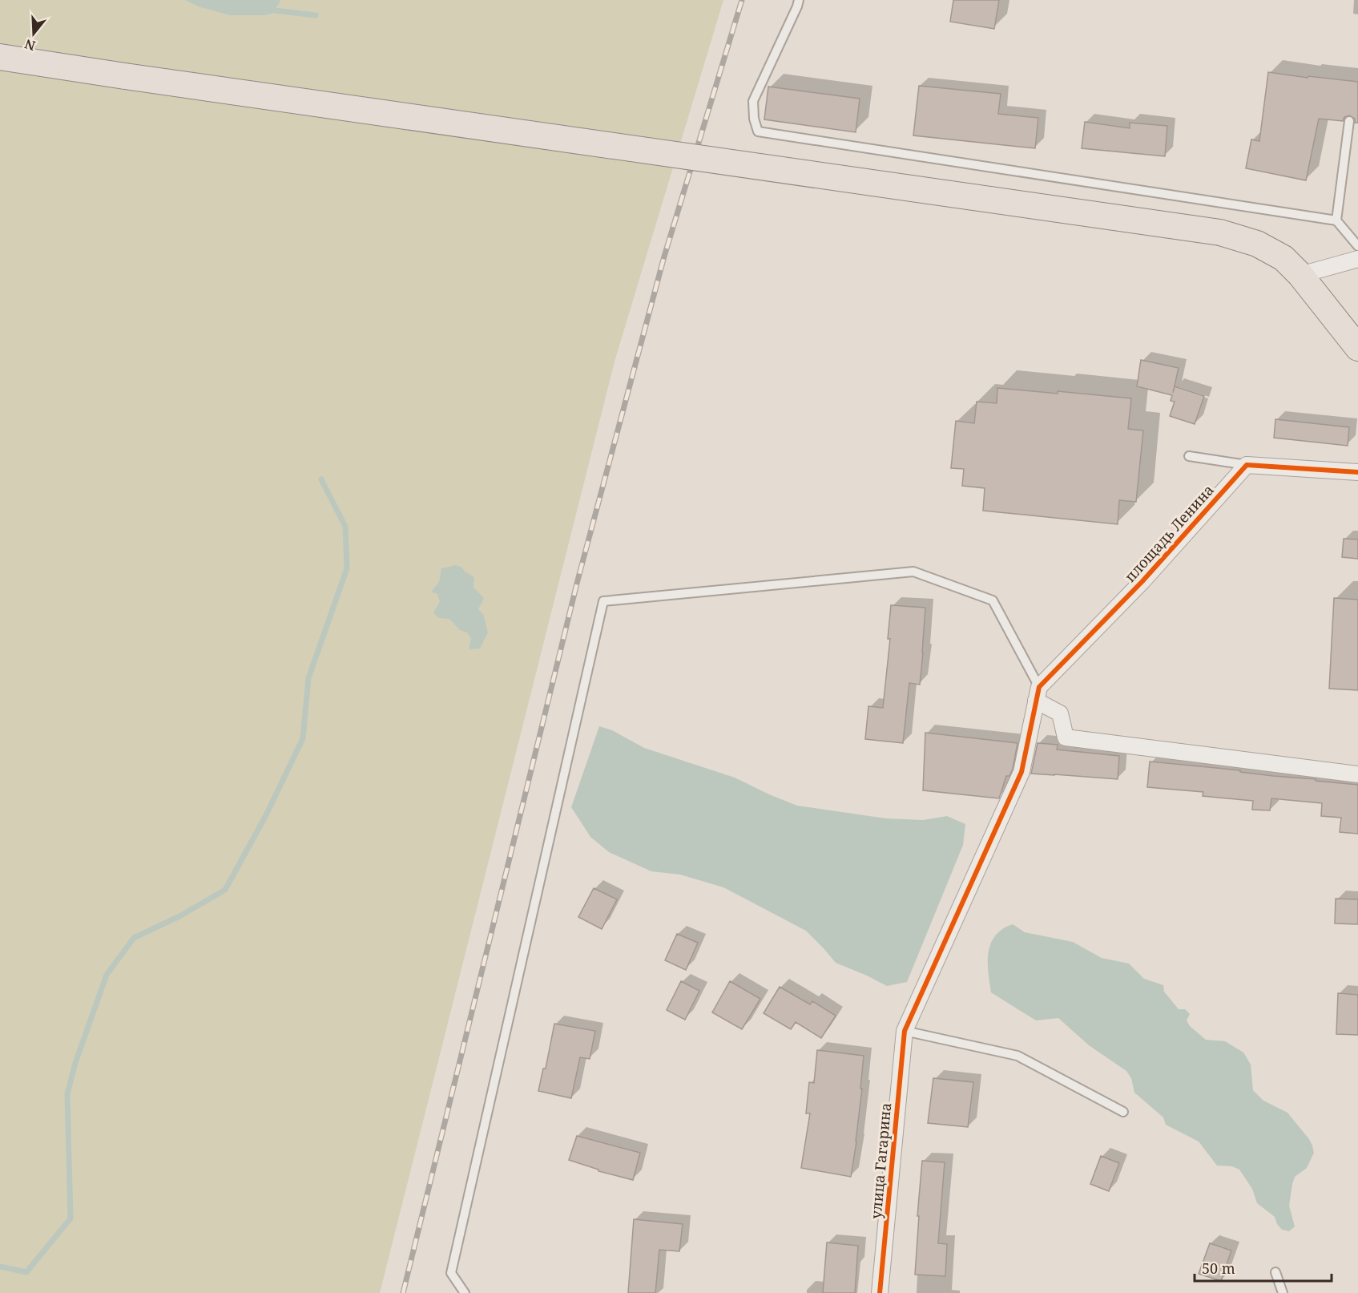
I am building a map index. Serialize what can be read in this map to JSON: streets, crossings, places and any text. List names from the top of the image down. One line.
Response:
{"streets":{"street":["площадь Ленина","улица Гагарина"]},"crossings":[["площадь Ленина","улица Гагарина"]],"scale_bar":"50 m","north":"bottom"}
